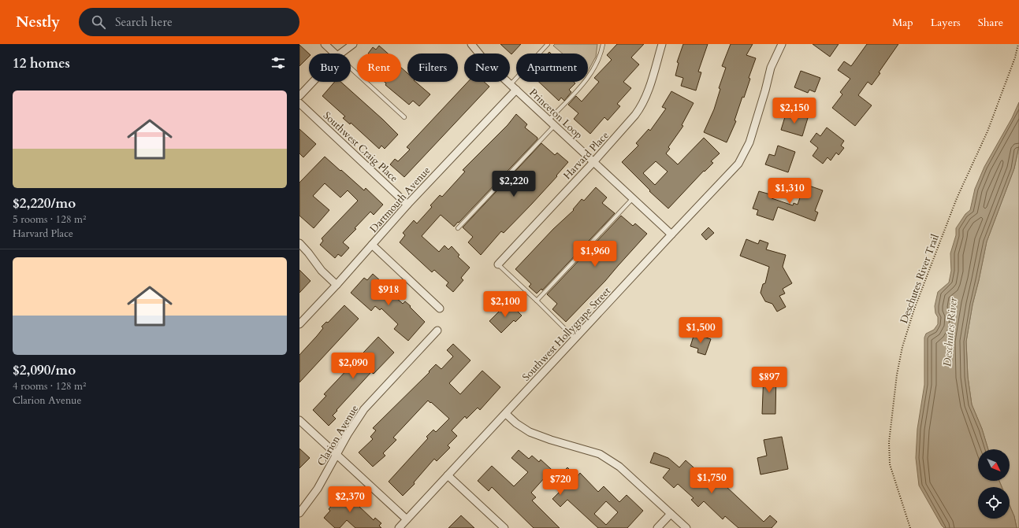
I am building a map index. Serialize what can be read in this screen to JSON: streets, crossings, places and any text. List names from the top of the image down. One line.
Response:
{"streets":{"street":["Princeton Loop","Southwest Craig Place","Harvard Place","Dartmouth Avenue","Southwest Hollygrape Street","Clarion Avenue"],"path":["Deschutes River Trail"]},"crossings":[["Princeton Loop","Harvard Place"],["Princeton Loop","Dartmouth Avenue"],["Princeton Loop","Southwest Hollygrape Street"],["Southwest Craig Place","Dartmouth Avenue"]],"water":["Deschutes River"],"north":"bottom right","page":{"header":"Nestly","search":"Search here","nav":["Map","Layers","Share"],"heading":"12 homes","chip":["Buy","Rent","Filters","New","Apartment"],"list":[{"name":"$2,220/mo","note":"5 rooms · 128 m² · Harvard Place"},{"name":"$2,090/mo","note":"4 rooms · 128 m² · Clarion Avenue"}],"price":["$2,150","$2,220","$1,310","$1,960","$918","$2,100","$1,500","$2,090","$897","$1,750","$720","$2,370"]}}
